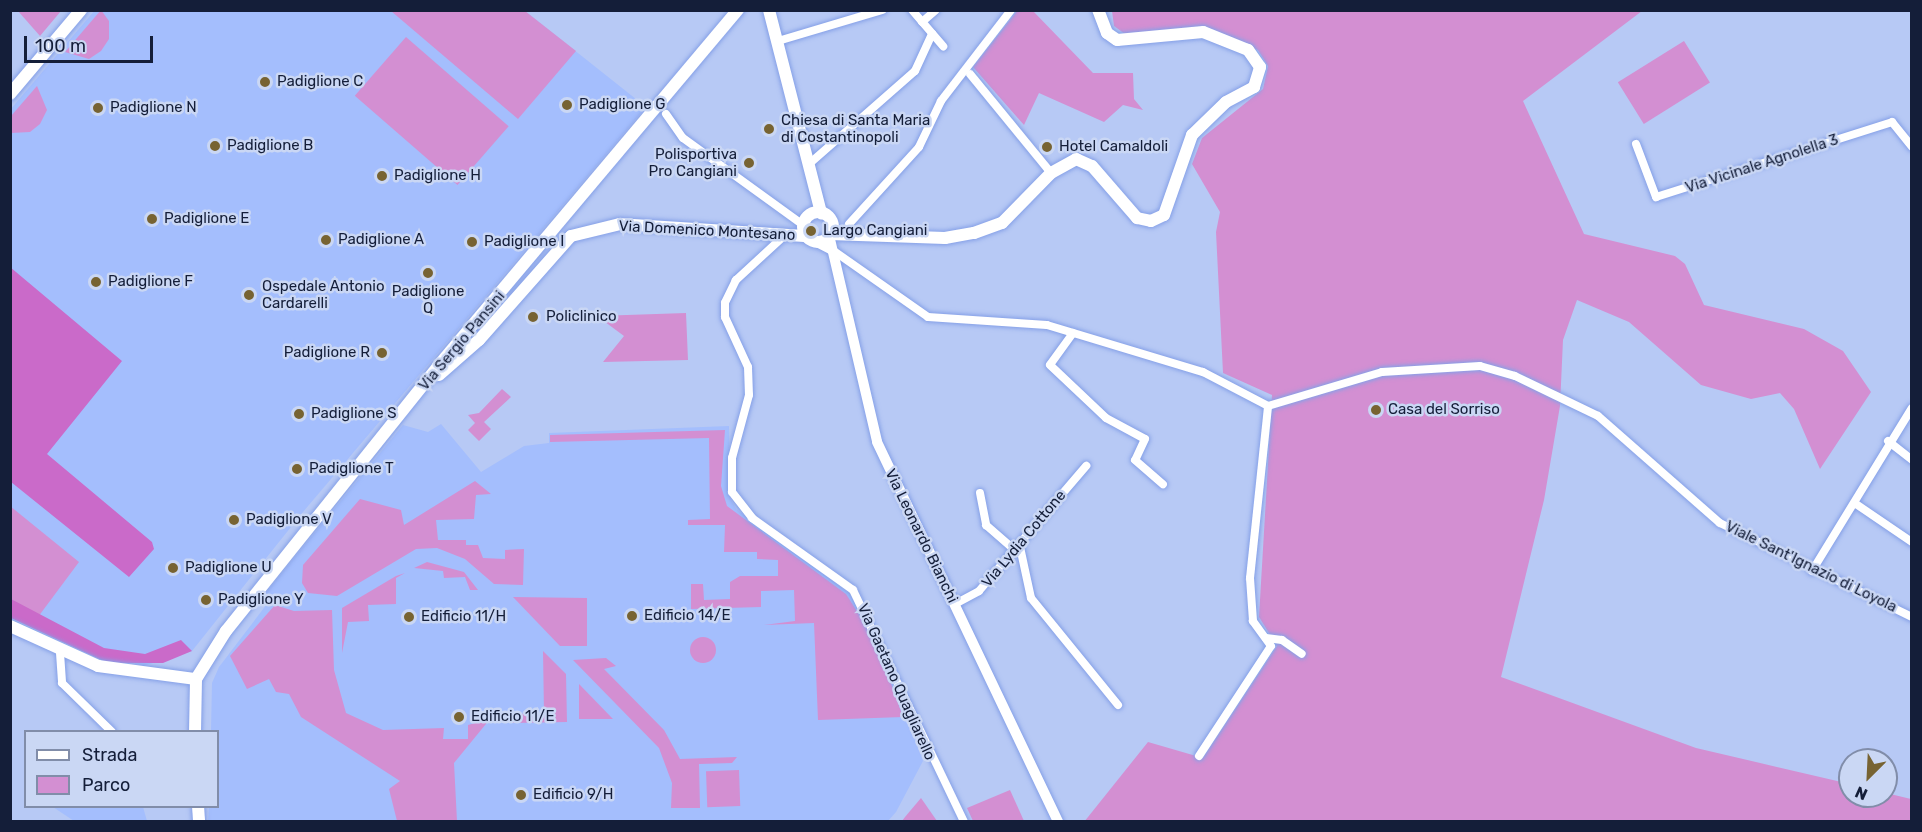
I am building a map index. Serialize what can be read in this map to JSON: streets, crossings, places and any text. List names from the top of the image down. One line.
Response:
{"streets":{"main road":["Via Domenico Montesano","Via Sergio Pansini"],"street":["Via Vicinale Agnolella 3","Via Leonardo Bianchi","Via Lydia Cottone","Viale Sant'Ignazio di Loyola","Via Gaetano Quagliarello"]},"crossings":[["Via Domenico Montesano","Via Sergio Pansini"],["Via Domenico Montesano","Via Leonardo Bianchi"],["Via Domenico Montesano","Via Gaetano Quagliarello"],["Via Leonardo Bianchi","Via Lydia Cottone"]],"places":["Padiglione C","Padiglione G","Padiglione N","Chiesa di Santa Maria di Costantinopoli","Padiglione B","Hotel Camaldoli","Polisportiva Pro Cangiani","Padiglione H","Padiglione E","Largo Cangiani","Padiglione A","Padiglione I","Padiglione Q","Padiglione F","Ospedale Antonio Cardarelli","Policlinico","Padiglione R","Casa del Sorriso","Padiglione S","Padiglione T","Padiglione V","Padiglione U","Padiglione Y","Edificio 14/E","Edificio 11/H","Edificio 11/E","Edificio 9/H"],"legend":["Strada","Parco"],"scale_bar":"100 m","north":"bottom left"}
